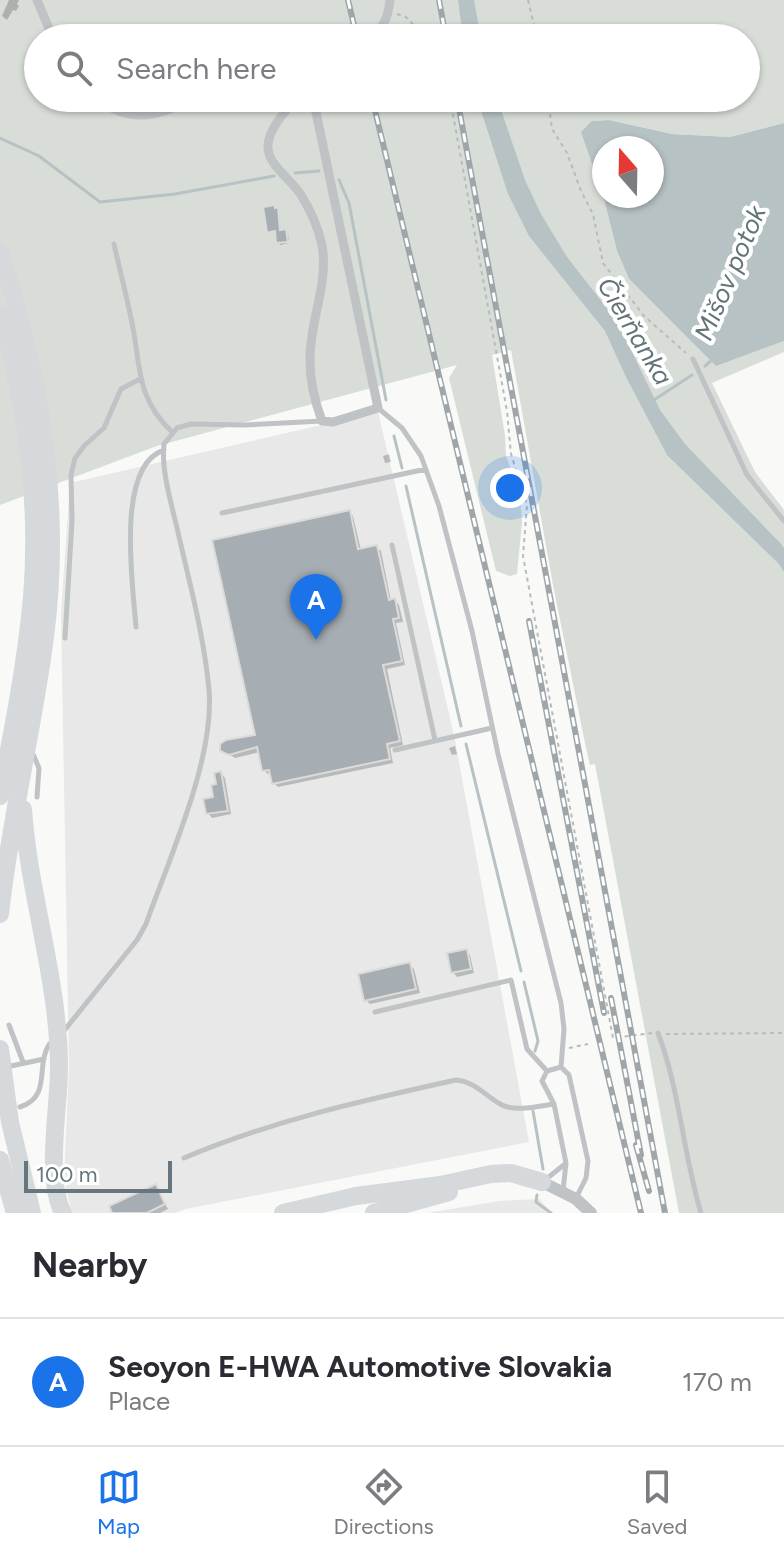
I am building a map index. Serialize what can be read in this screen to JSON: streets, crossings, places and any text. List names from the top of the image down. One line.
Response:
{"water":["Mišov potok","Čierňanka"],"scale_bar":"100 m","north":"top","page":{"search":"Search here","pins":"A","scale":"100 m","heading":"Nearby","list":[{"mark":"A","name":"Seoyon E-HWA Automotive Slovakia","note":"Place","value":"170 m"}],"nav":["Map","Directions","Saved"]}}
